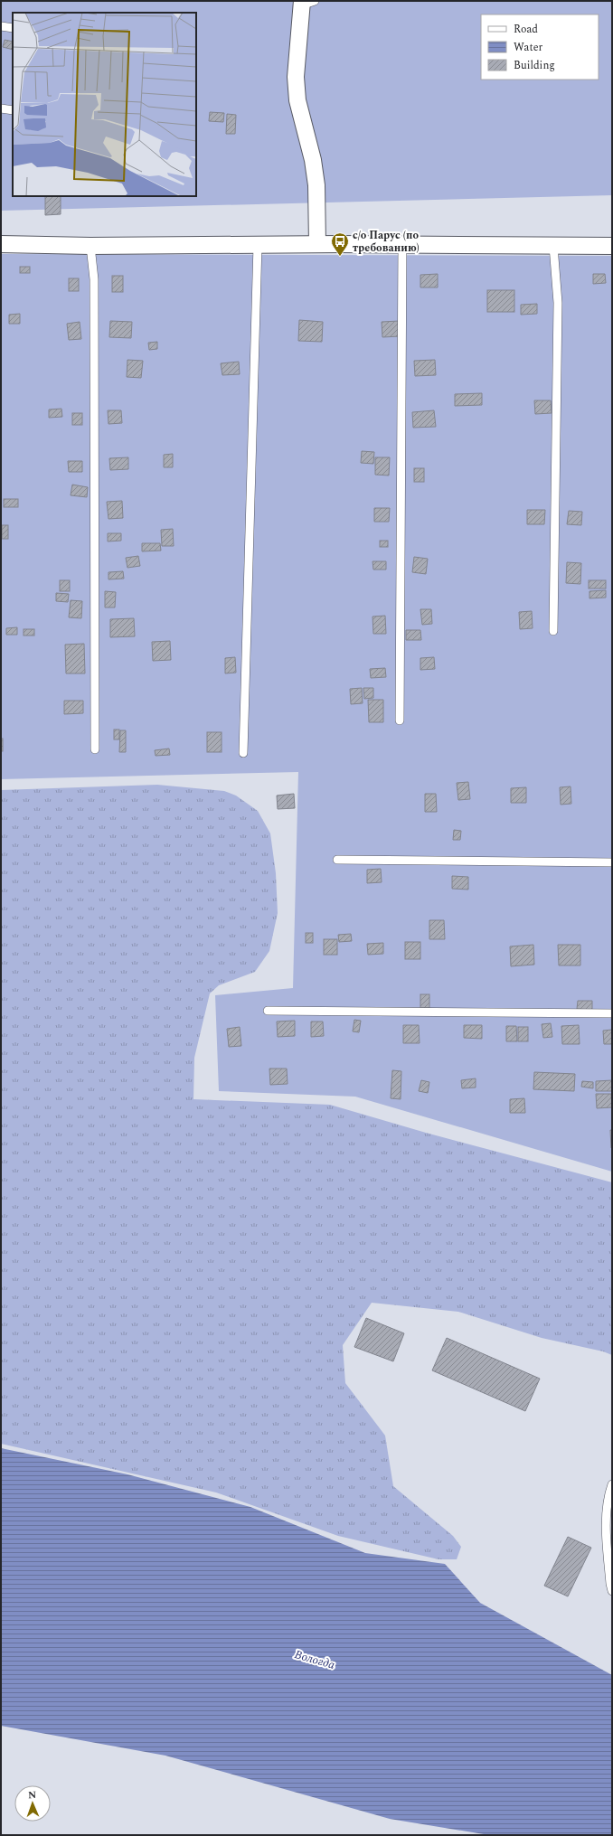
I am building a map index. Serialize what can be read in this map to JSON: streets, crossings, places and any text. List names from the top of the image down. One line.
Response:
{"water":["Вологда"],"places":{"bus stop":["с/о Парус (по требованию)"]},"legend":["Road","Water","Building"],"north":"top"}
